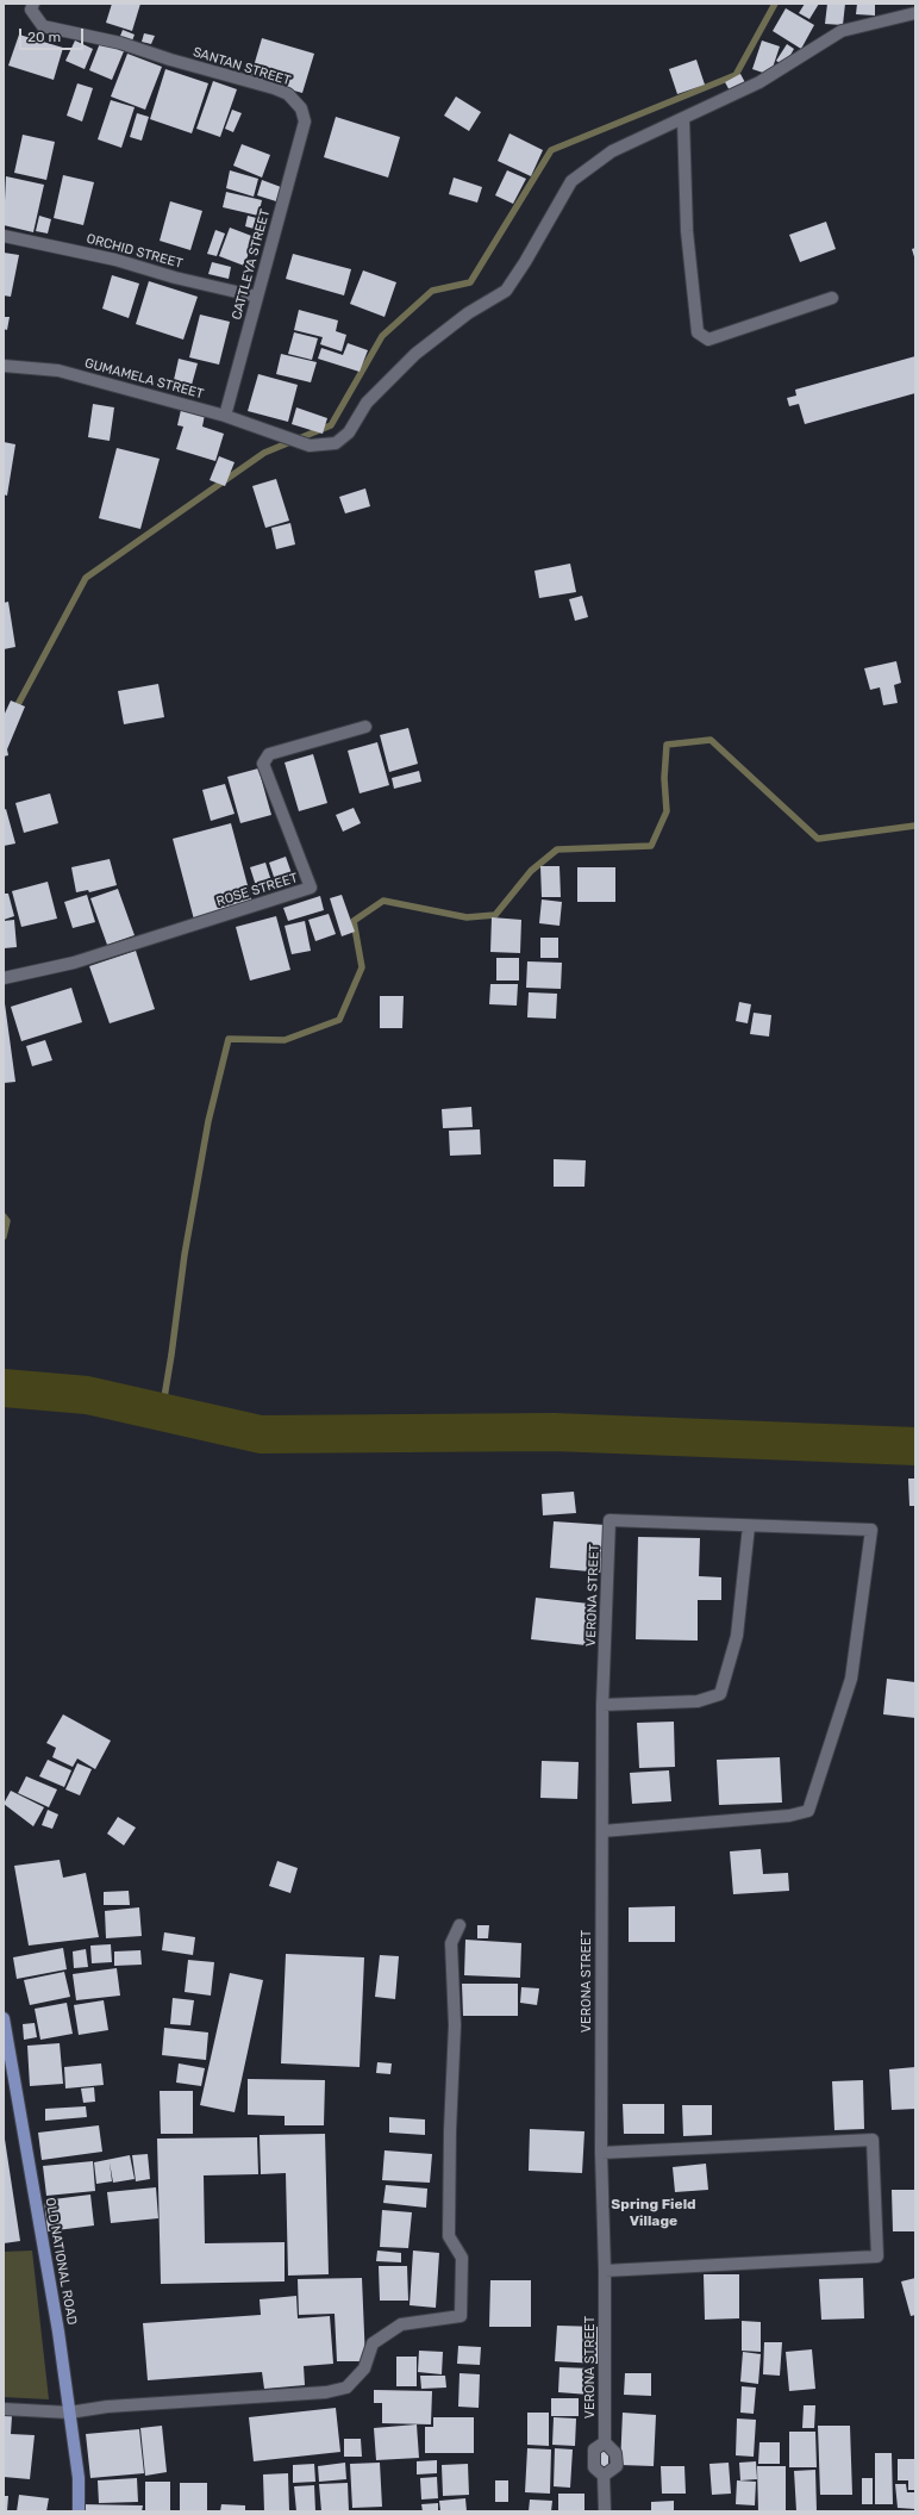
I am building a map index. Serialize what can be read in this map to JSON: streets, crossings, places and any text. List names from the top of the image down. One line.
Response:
{"streets":{"main road":["OLD NATIONAL ROAD"],"street":["SANTAN STREET","ORCHID STREET","CATTLEYA STREET","GUMAMELA STREET","ROSE STREET","VERONA STREET"]},"crossings":[["SANTAN STREET","CATTLEYA STREET"],["ORCHID STREET","CATTLEYA STREET"],["CATTLEYA STREET","GUMAMELA STREET"]],"districts":["Spring Field Village"],"scale_bar":"20 m"}
